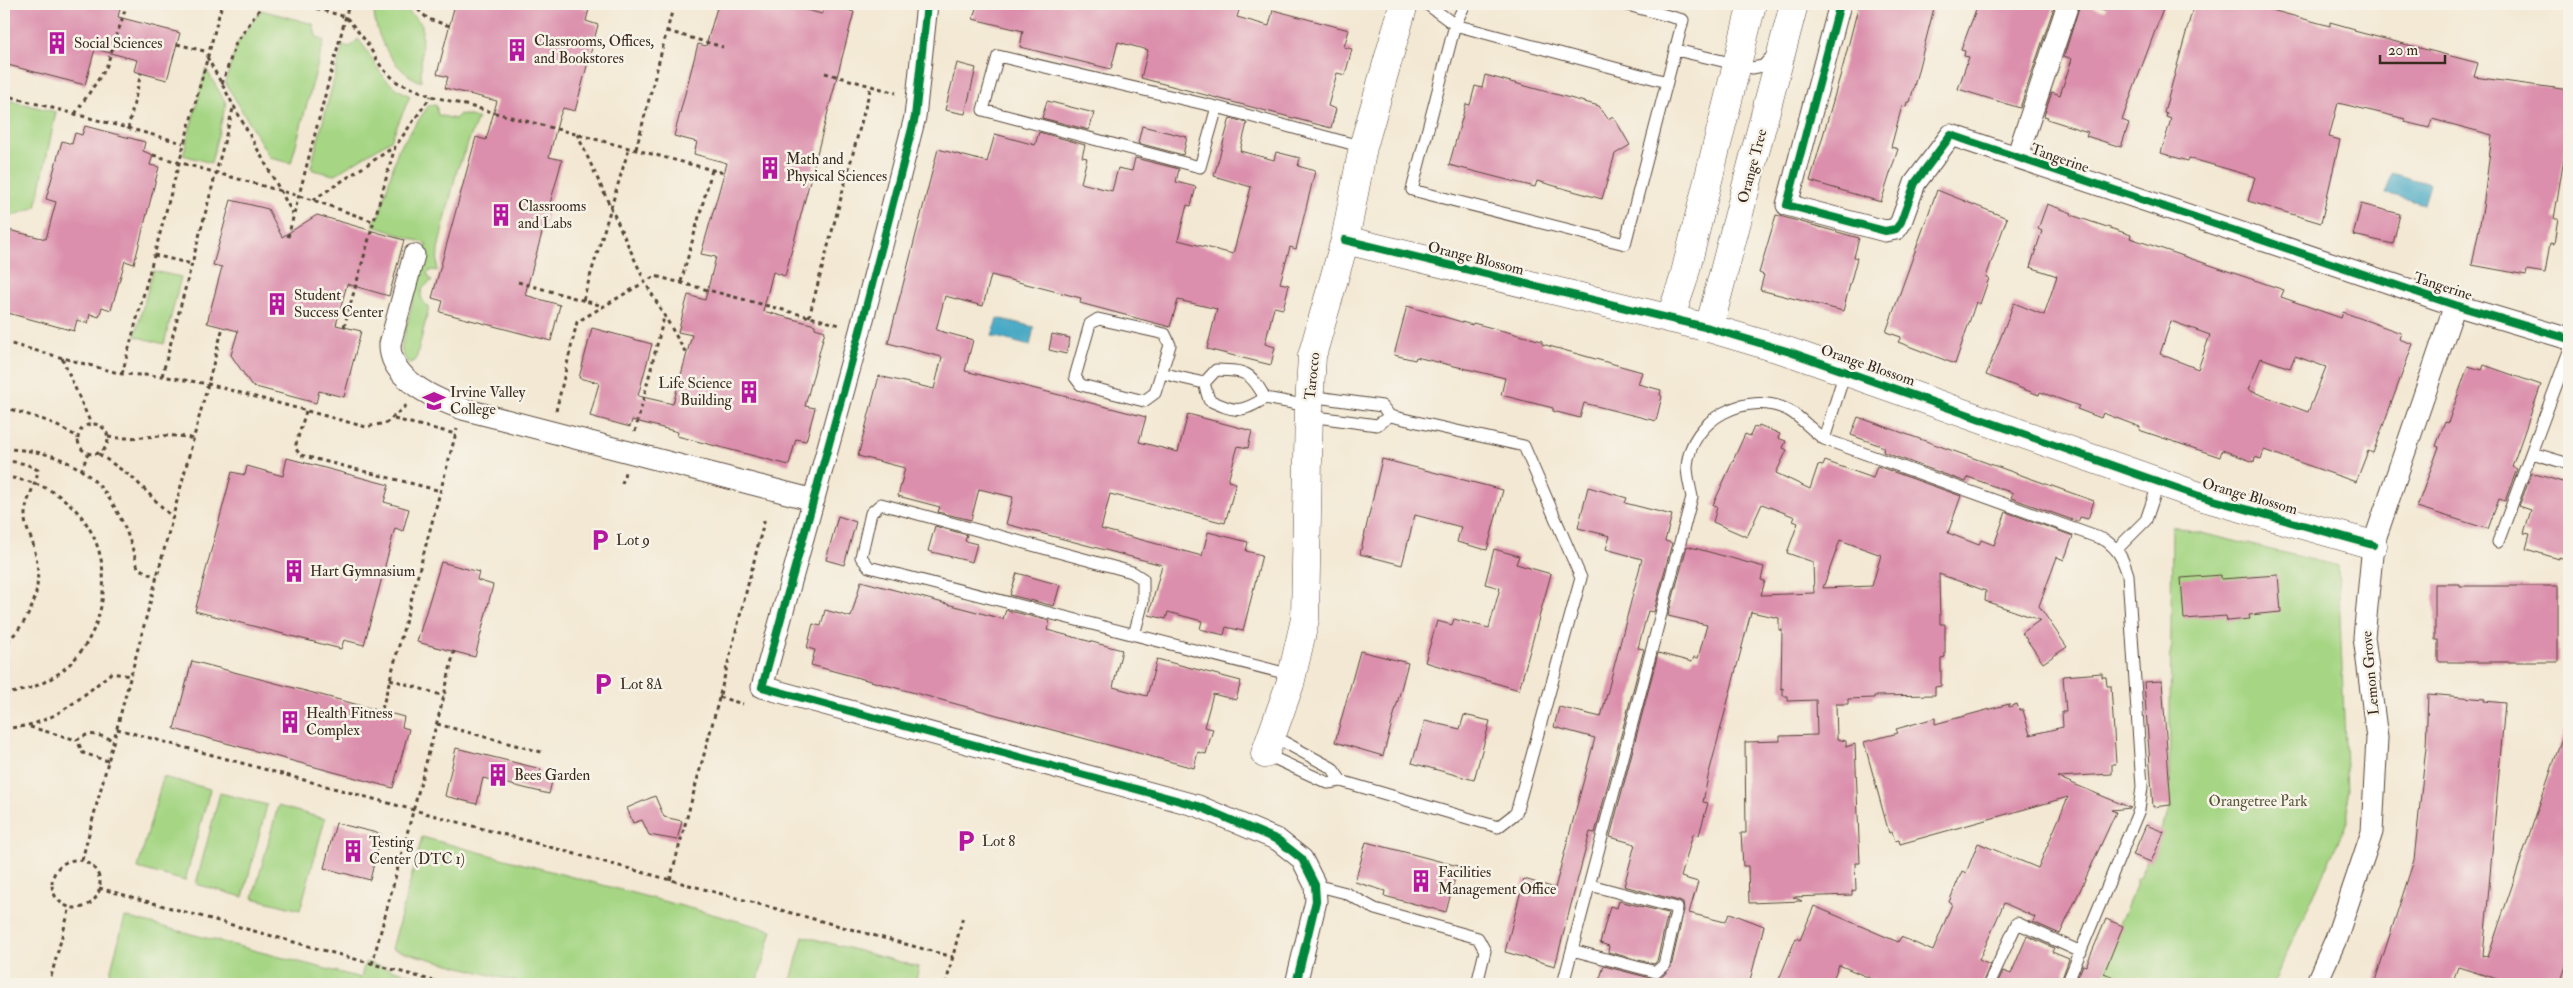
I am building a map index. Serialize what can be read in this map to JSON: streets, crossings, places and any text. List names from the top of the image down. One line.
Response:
{"streets":{"street":["Tangerine","Orange Tree","Orange Blossom","Tarocco","Lemon Grove"]},"crossings":[["Tangerine","Lemon Grove"],["Orange Tree","Orange Blossom"],["Orange Blossom","Tarocco"],["Orange Blossom","Lemon Grove"]],"parks":["Orangetree Park"],"places":{"building":["Social Sciences","Classrooms, Offices, and Bookstores","Math and Physical Sciences","Classrooms and Labs","Student Success Center","Life Science Building","Hart Gymnasium","Health Fitness Complex","Bees Garden","Testing Center (DTC 1)","Facilities Management Office"],"school or university":["Irvine Valley College"],"parking":["Lot 9","Lot 8A","Lot 8"]},"scale_bar":"20 m"}
